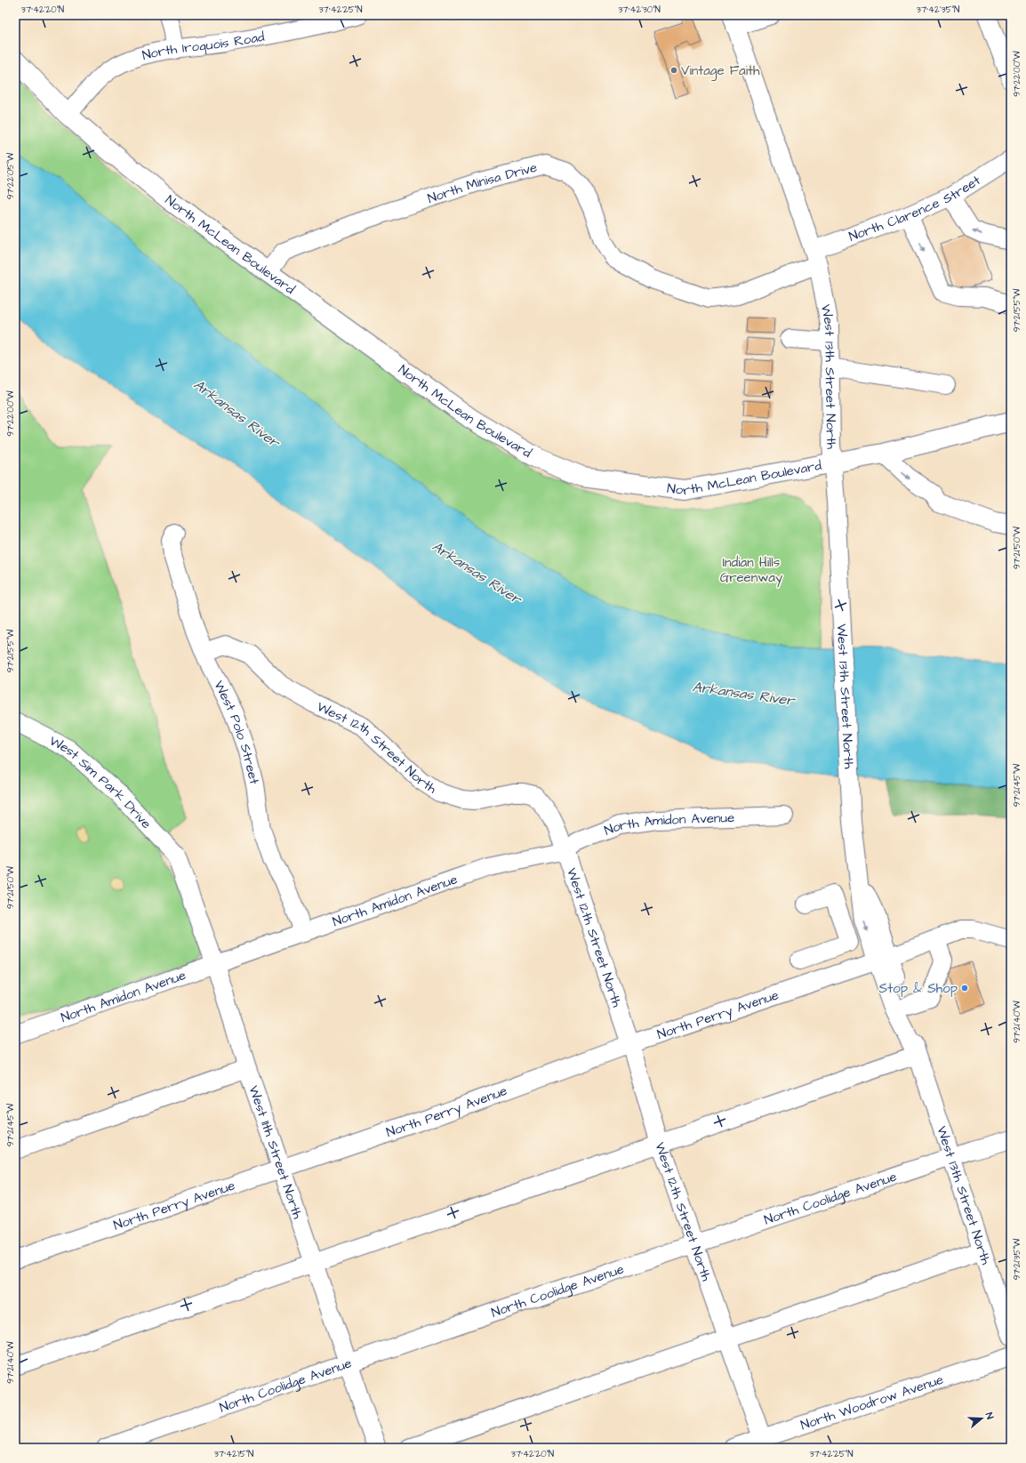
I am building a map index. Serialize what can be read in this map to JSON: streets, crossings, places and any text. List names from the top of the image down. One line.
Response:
{"streets":{"main road":["North McLean Boulevard"],"street":["North Iroquois Road","North Minisa Drive","North Clarence Street","West 13th Street North","West Polo Street","West 12th Street North","West Sim Park Drive","North Amidon Avenue","North Perry Avenue","West 11th Street North","North Coolidge Avenue","North Woodrow Avenue"]},"crossings":[["North Iroquois Road","North McLean Boulevard"],["North Minisa Drive","North Clarence Street"],["North Minisa Drive","North McLean Boulevard"],["North Minisa Drive","West 13th Street North"],["North Clarence Street","West 13th Street North"],["North McLean Boulevard","West 13th Street North"],["West 13th Street North","North Perry Avenue"],["West 13th Street North","North Coolidge Avenue"],["West Polo Street","West 12th Street North"],["West Polo Street","North Amidon Avenue"],["West 12th Street North","North Amidon Avenue"],["West 12th Street North","North Perry Avenue"],["West 12th Street North","North Coolidge Avenue"],["West 12th Street North","North Woodrow Avenue"],["West Sim Park Drive","West 11th Street North"],["North Amidon Avenue","West 11th Street North"],["North Perry Avenue","West 11th Street North"],["West 11th Street North","North Coolidge Avenue"]],"water":["Arkansas River"],"parks":["Indian Hills Greenway"],"places":["Vintage Faith","Stop & Shop"],"north":"right","coordinates":["37°42'20\"N","37°42'25\"N","37°42'30\"N","37°42'35\"N","97°22'00\"W","97°22'05\"W","97°21'55\"W","97°21'50\"W","97°21'45\"W","97°21'40\"W","97°21'35\"W","37°42'15\"N"]}
